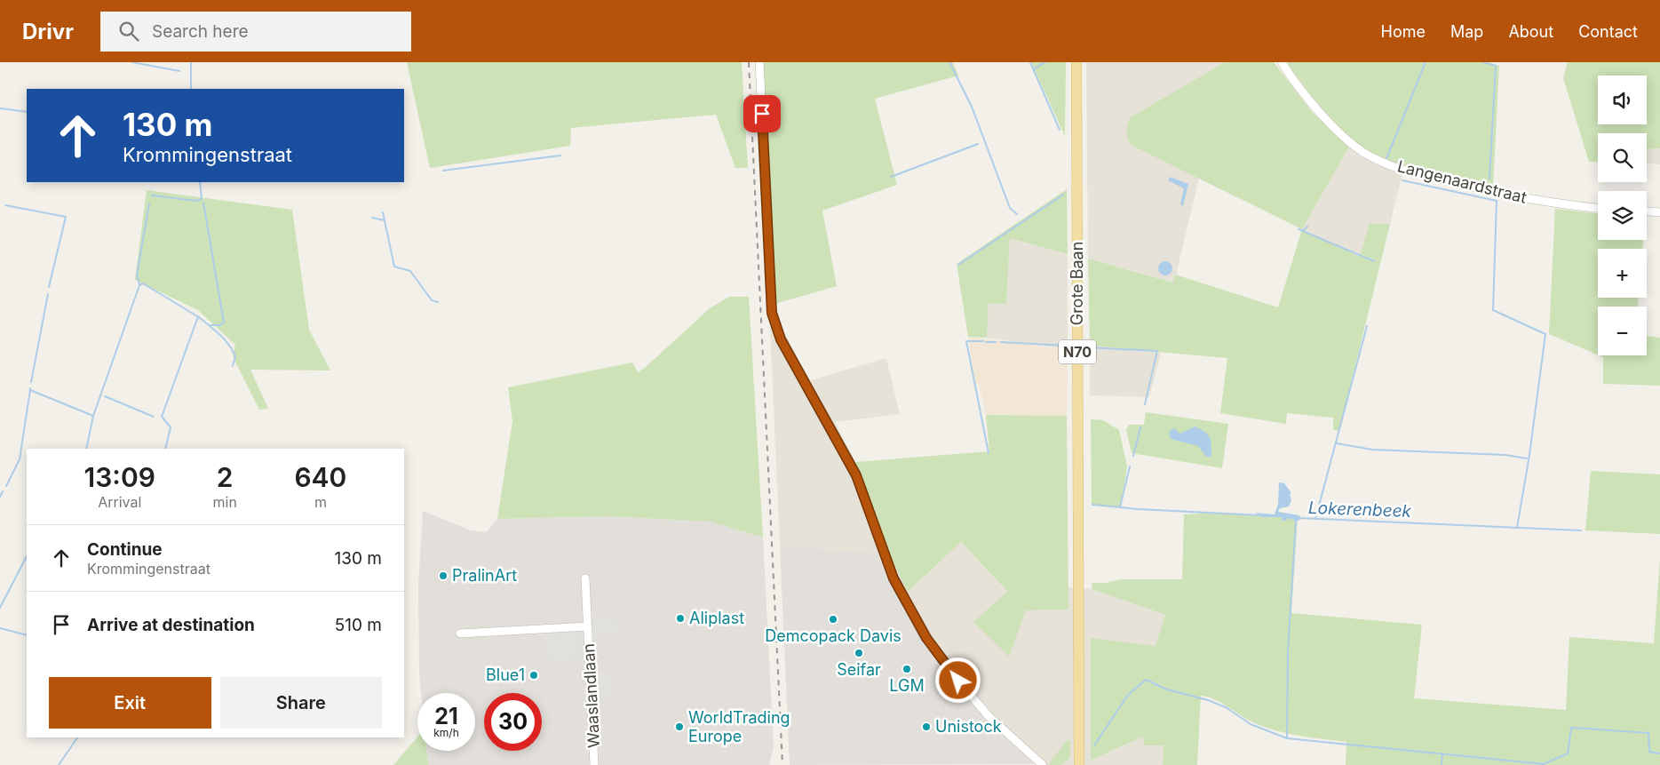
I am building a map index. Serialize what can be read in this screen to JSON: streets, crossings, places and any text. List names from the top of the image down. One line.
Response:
{"streets":{"main road":["Grote Baan","N70"],"street":["Langenaardstraat","Waaslandlaan"]},"water":["Lokerenbeek"],"places":["PralinArt","Aliplast","Demcopack Davis","Seifar","LGM","Blue1","WorldTrading Europe","Unistock"],"page":{"header":"Drivr","search":"Search here","nav":["Home","Map","About","Contact"],"map_buttons":["+","−"],"turn":["130 m","Krommingenstraat"],"eta":["13:09","Arrival","2","min","640","m"],"list":[{"name":"Continue","note":"Krommingenstraat","value":"130 m"},{"name":"Arrive at destination","value":"510 m"}],"buttons":["Exit","Share"],"speed":"21 km/h","limit":"30"}}
